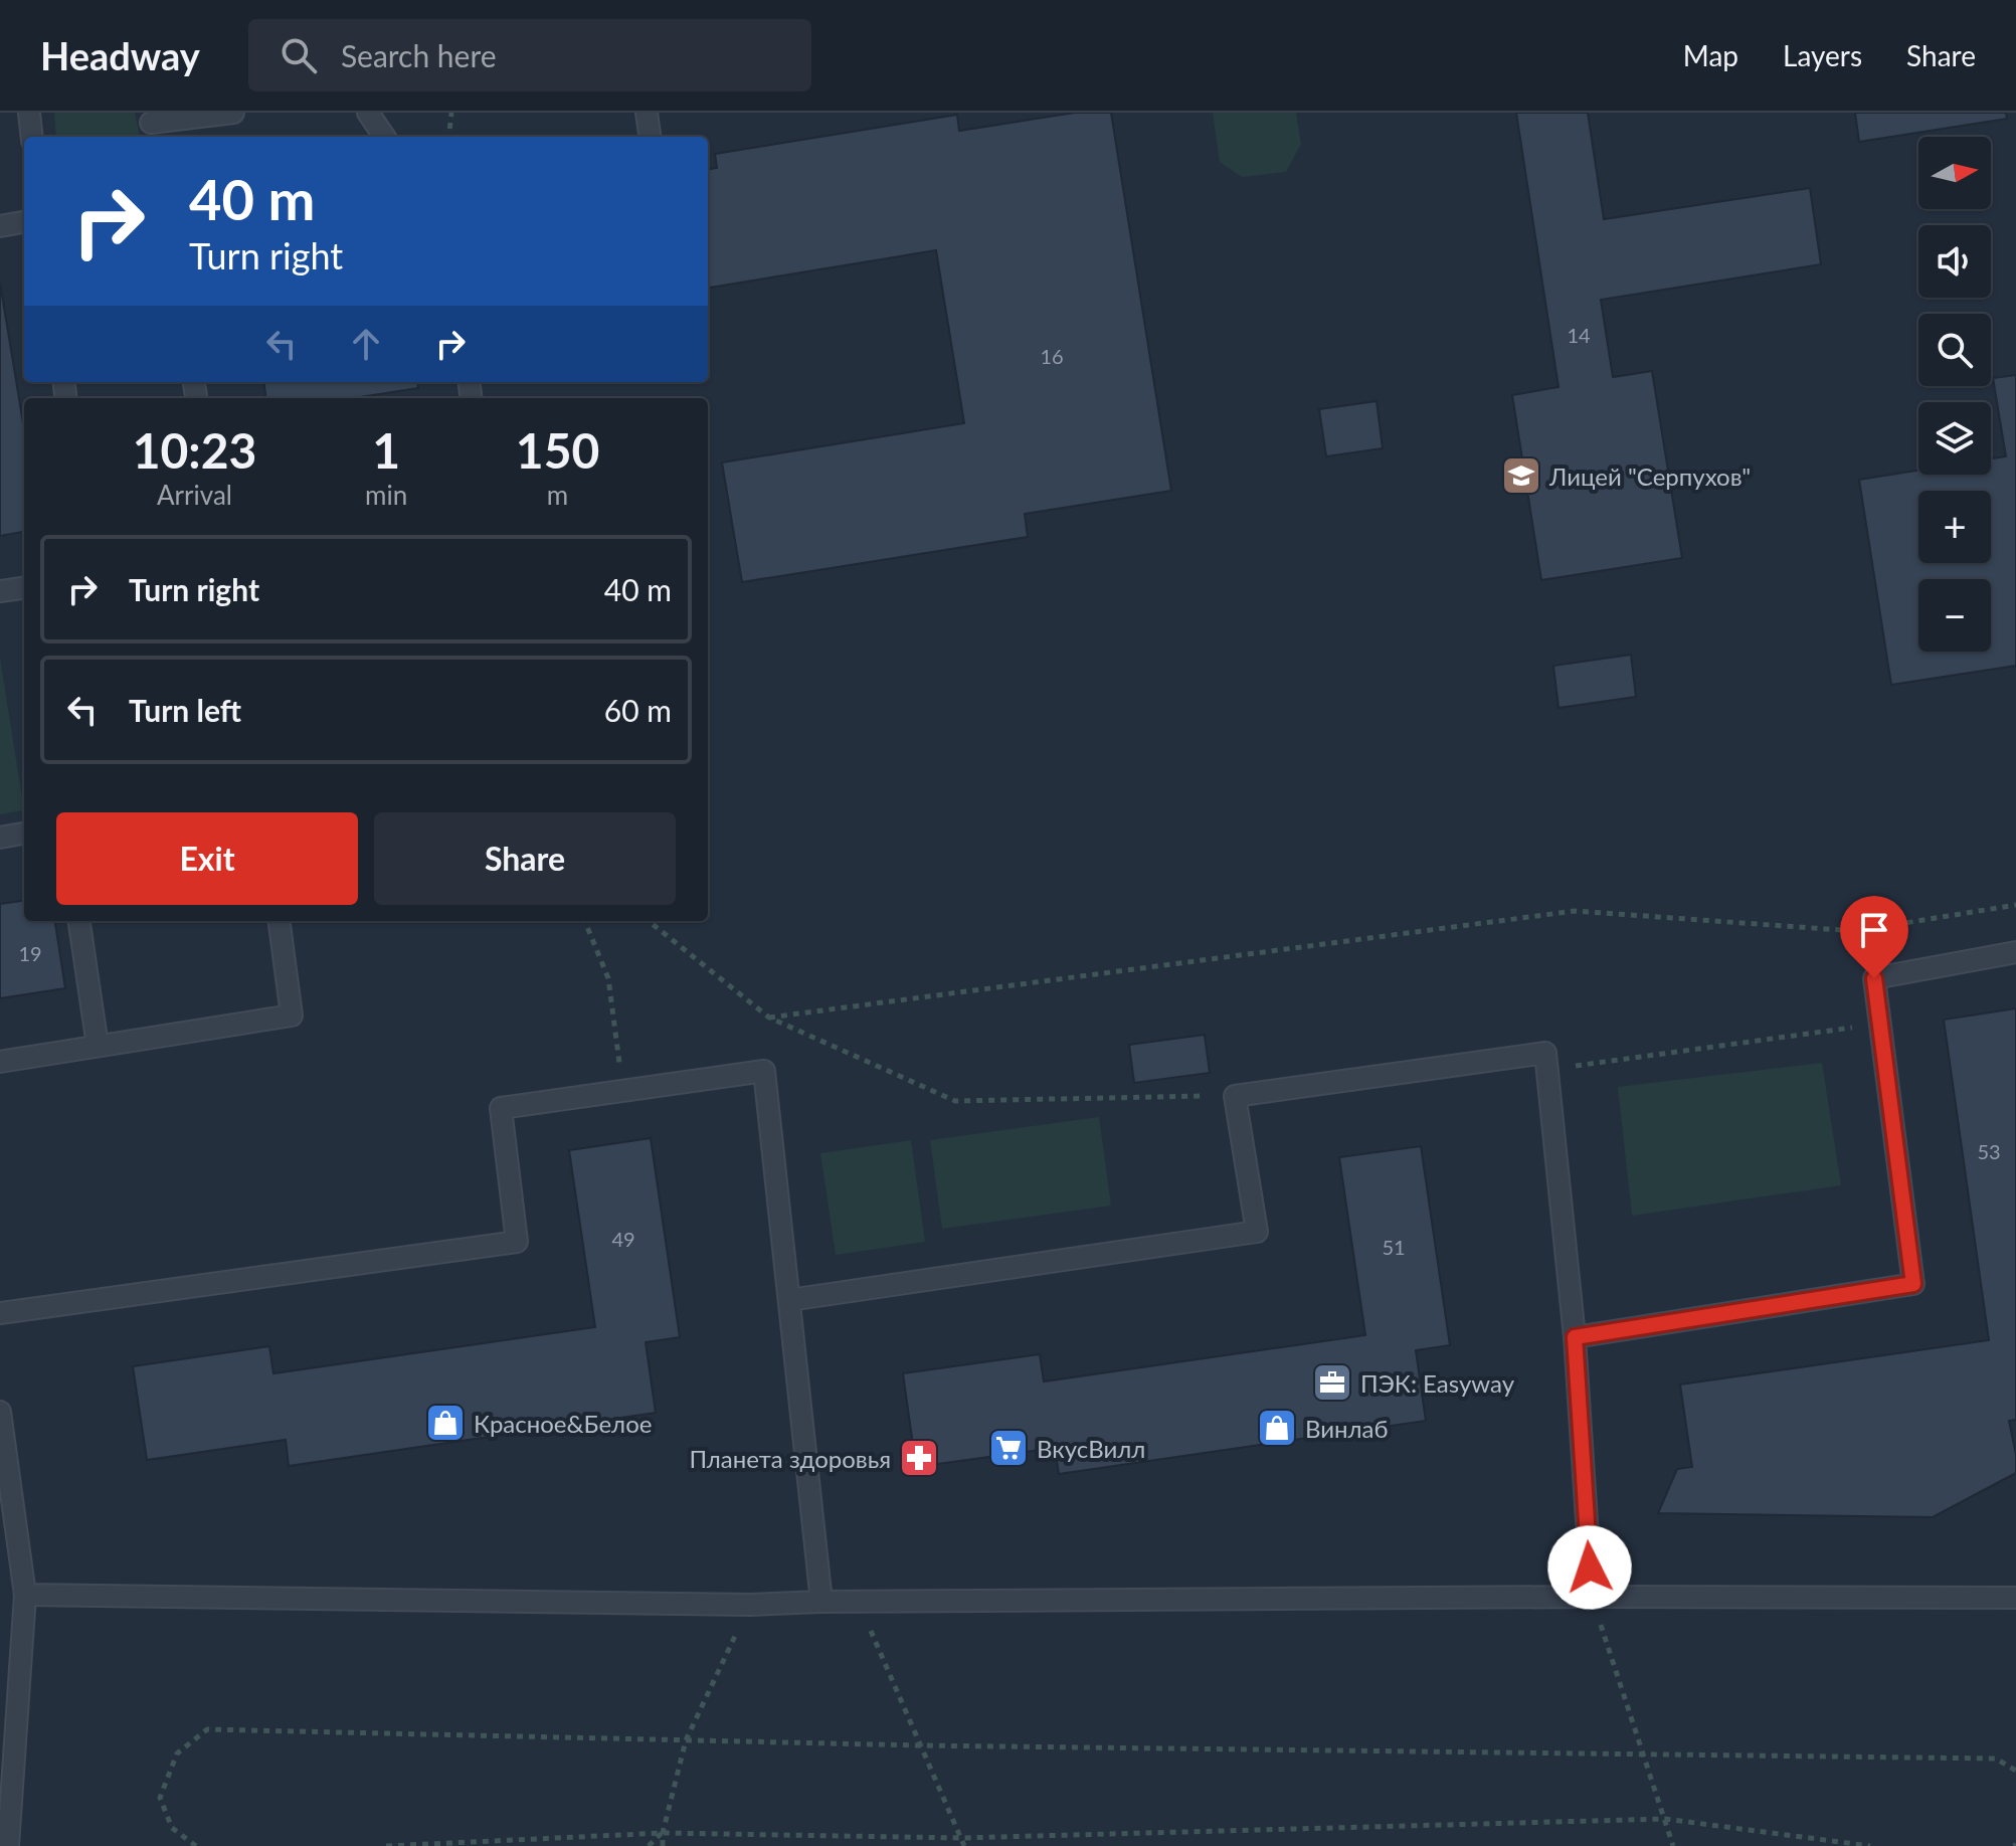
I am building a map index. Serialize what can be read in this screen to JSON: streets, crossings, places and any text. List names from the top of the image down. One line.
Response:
{"places":{"school or university":["Лицей \"Серпухов\""],"office":["ПЭК: Easyway"],"shop":["Красное&Белое","Винлаб"],"supermarket":["ВкусВилл"],"pharmacy":["Планета здоровья"]},"house_numbers":["14","16","19","53","49","51"],"north":"right","page":{"header":"Headway","search":"Search here","nav":["Map","Layers","Share"],"map_buttons":["+","−"],"turn":["40 m","Turn right"],"eta":["10:23","Arrival","1","min","150","m"],"list":[{"name":"Turn right","value":"40 m"},{"name":"Turn left","value":"60 m"}],"buttons":["Exit","Share"]}}
